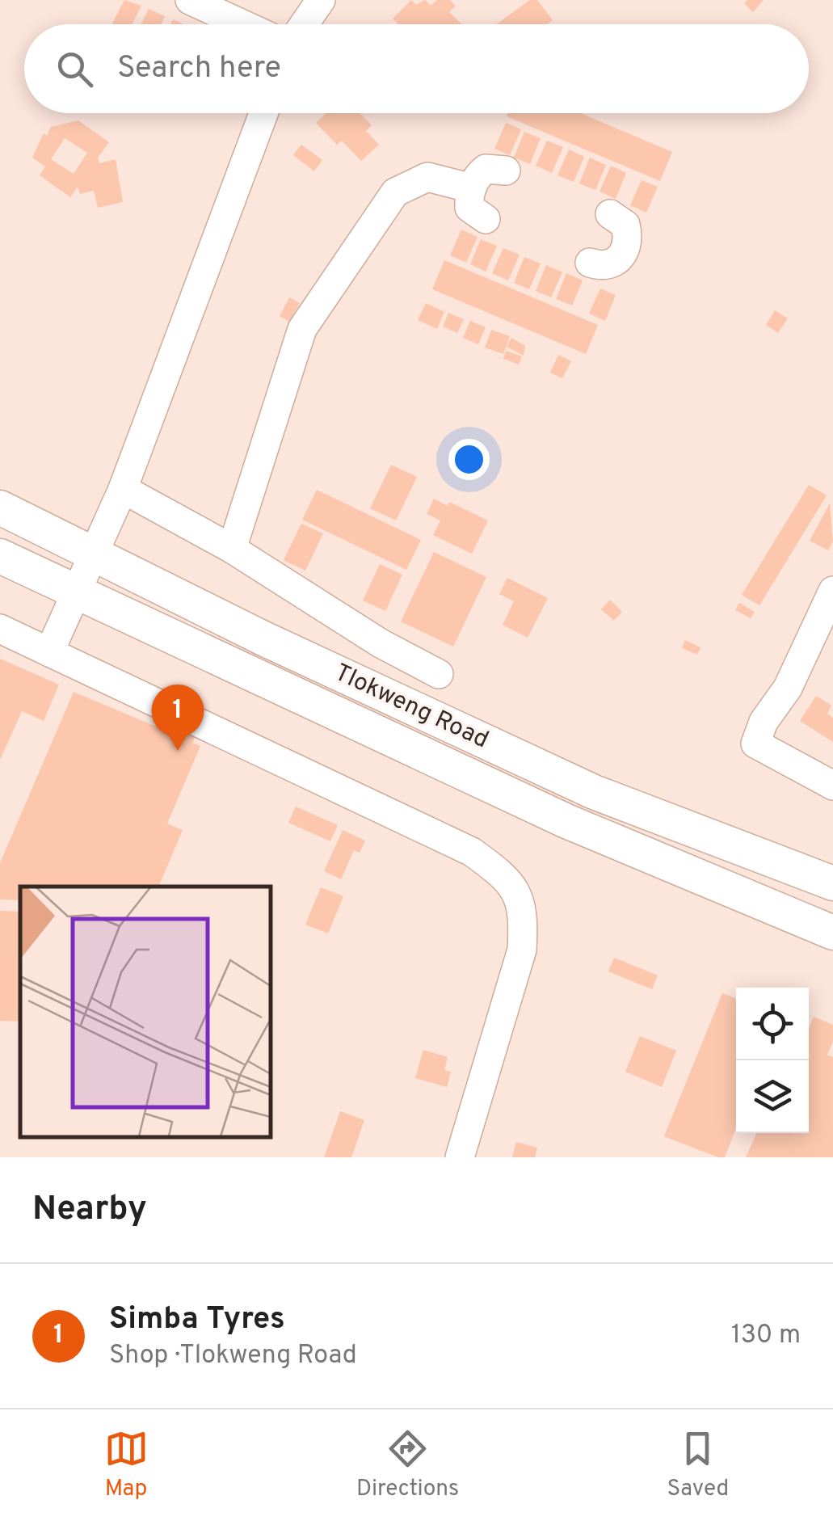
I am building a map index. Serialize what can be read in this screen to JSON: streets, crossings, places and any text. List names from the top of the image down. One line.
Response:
{"streets":{"main road":["Tlokweng Road"]},"page":{"search":"Search here","pins":"1","heading":"Nearby","list":[{"mark":"1","name":"Simba Tyres","note":"Shop · Tlokweng Road","value":"130 m"}],"nav":["Map","Directions","Saved"]}}
